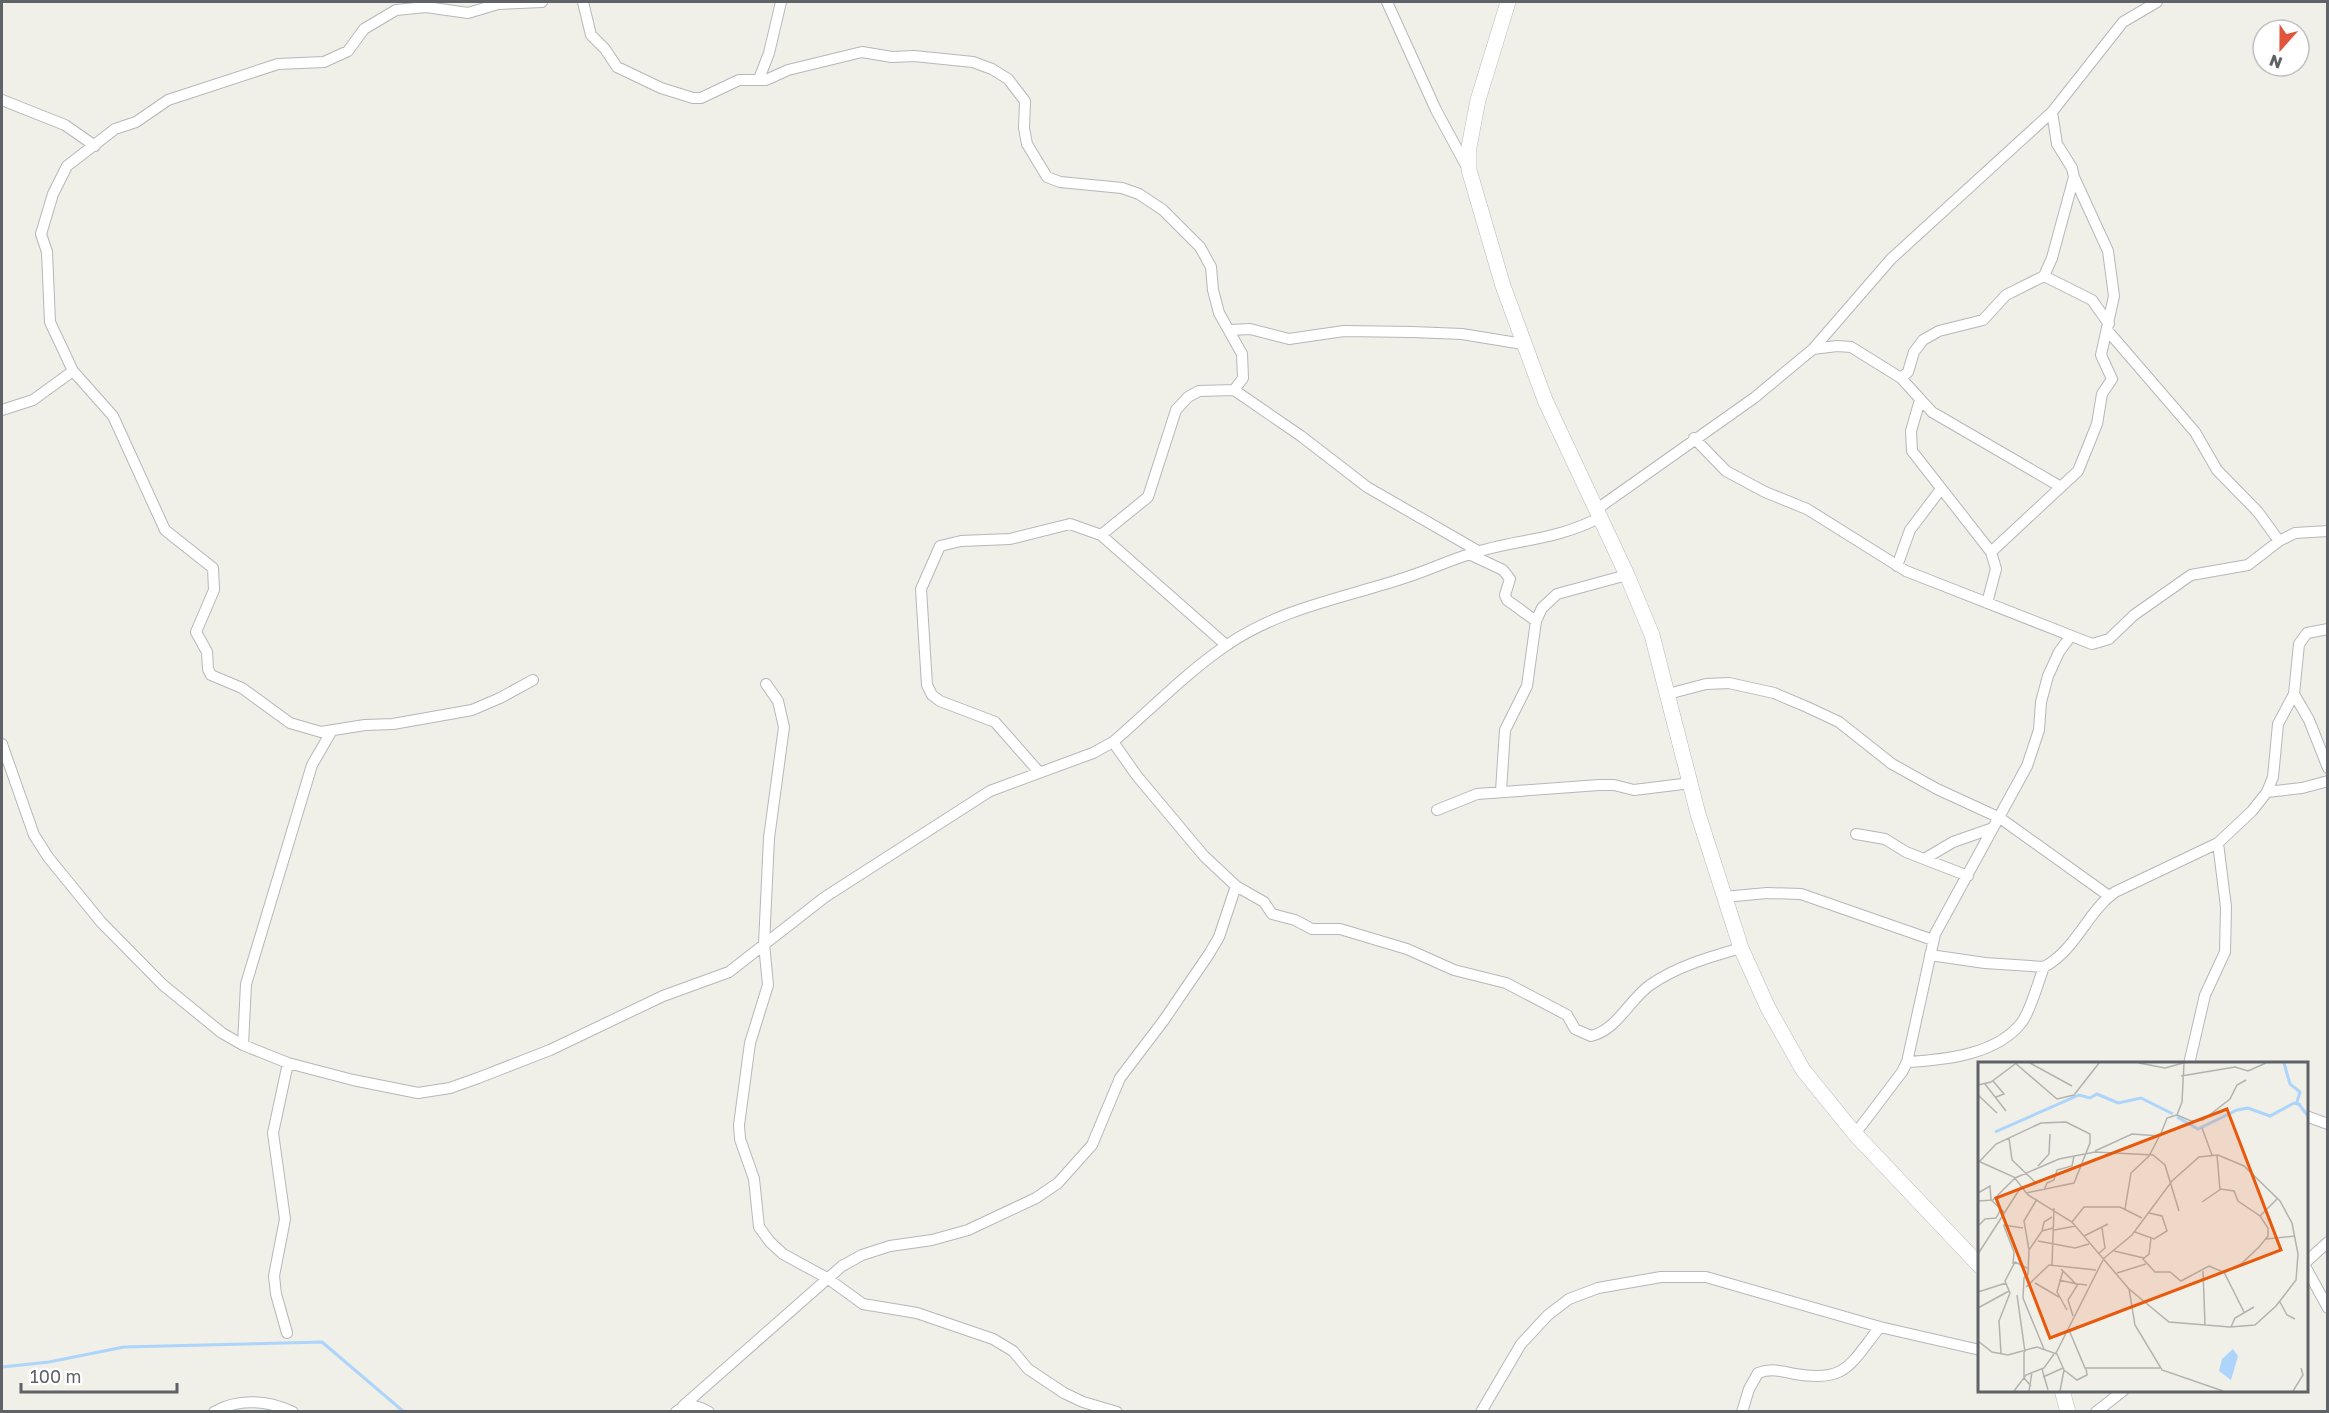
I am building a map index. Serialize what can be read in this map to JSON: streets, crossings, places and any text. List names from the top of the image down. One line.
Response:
{"scale_bar":"100 m","north":"bottom"}
